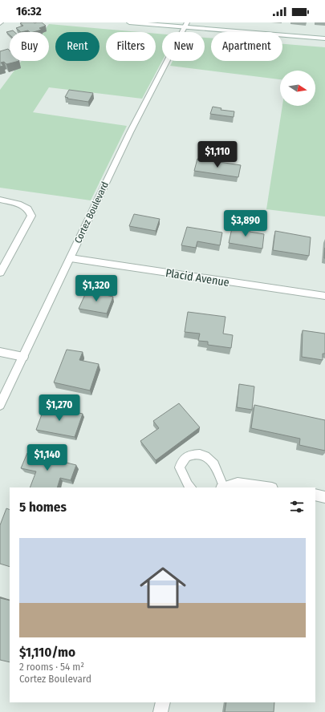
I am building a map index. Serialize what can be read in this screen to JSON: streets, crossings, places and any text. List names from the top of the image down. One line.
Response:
{"streets":{"street":["Cortez Boulevard","Placid Avenue"]},"crossings":[["Cortez Boulevard","Placid Avenue"]],"north":"right","page":{"status":"16:32","chip":["Buy","Rent","Filters","New","Apartment"],"price":["$1,110","$3,890","$1,320","$1,270","$1,140"],"heading":"5 homes","list":[{"name":"$1,110/mo","note":"2 rooms · 54 m² · Cortez Boulevard"}]}}
